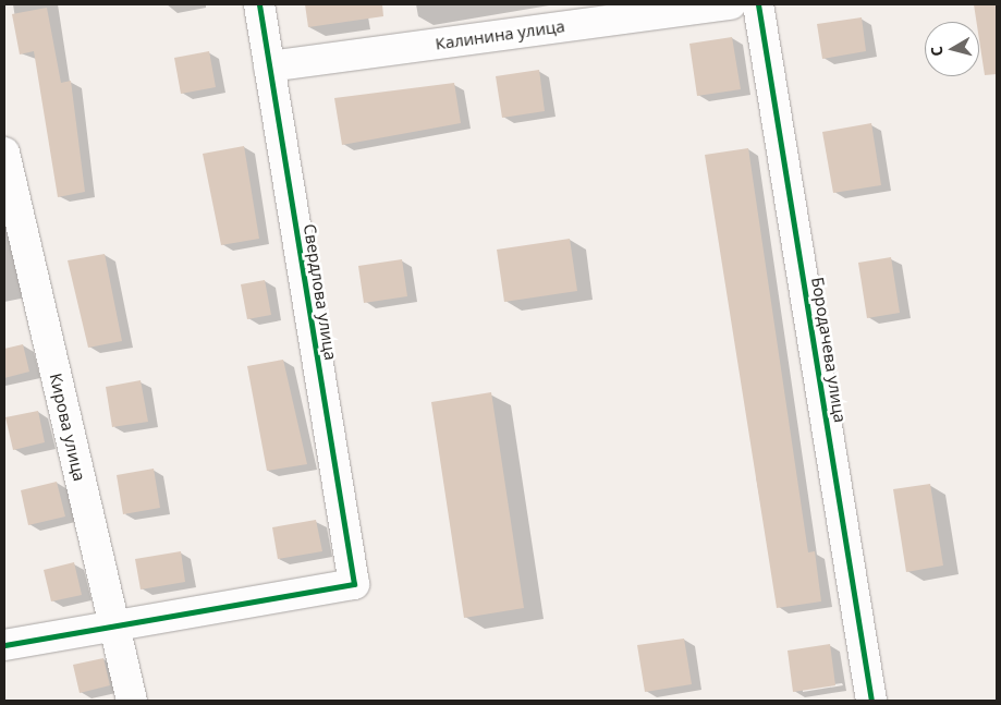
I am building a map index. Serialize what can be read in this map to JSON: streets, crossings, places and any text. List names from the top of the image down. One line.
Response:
{"streets":{"street":["Калинина улица","Свердлова улица","Бородачева улица","Кирова улица"]},"crossings":[["Калинина улица","Свердлова улица"],["Свердлова улица","Кирова улица"]],"north":"left"}
